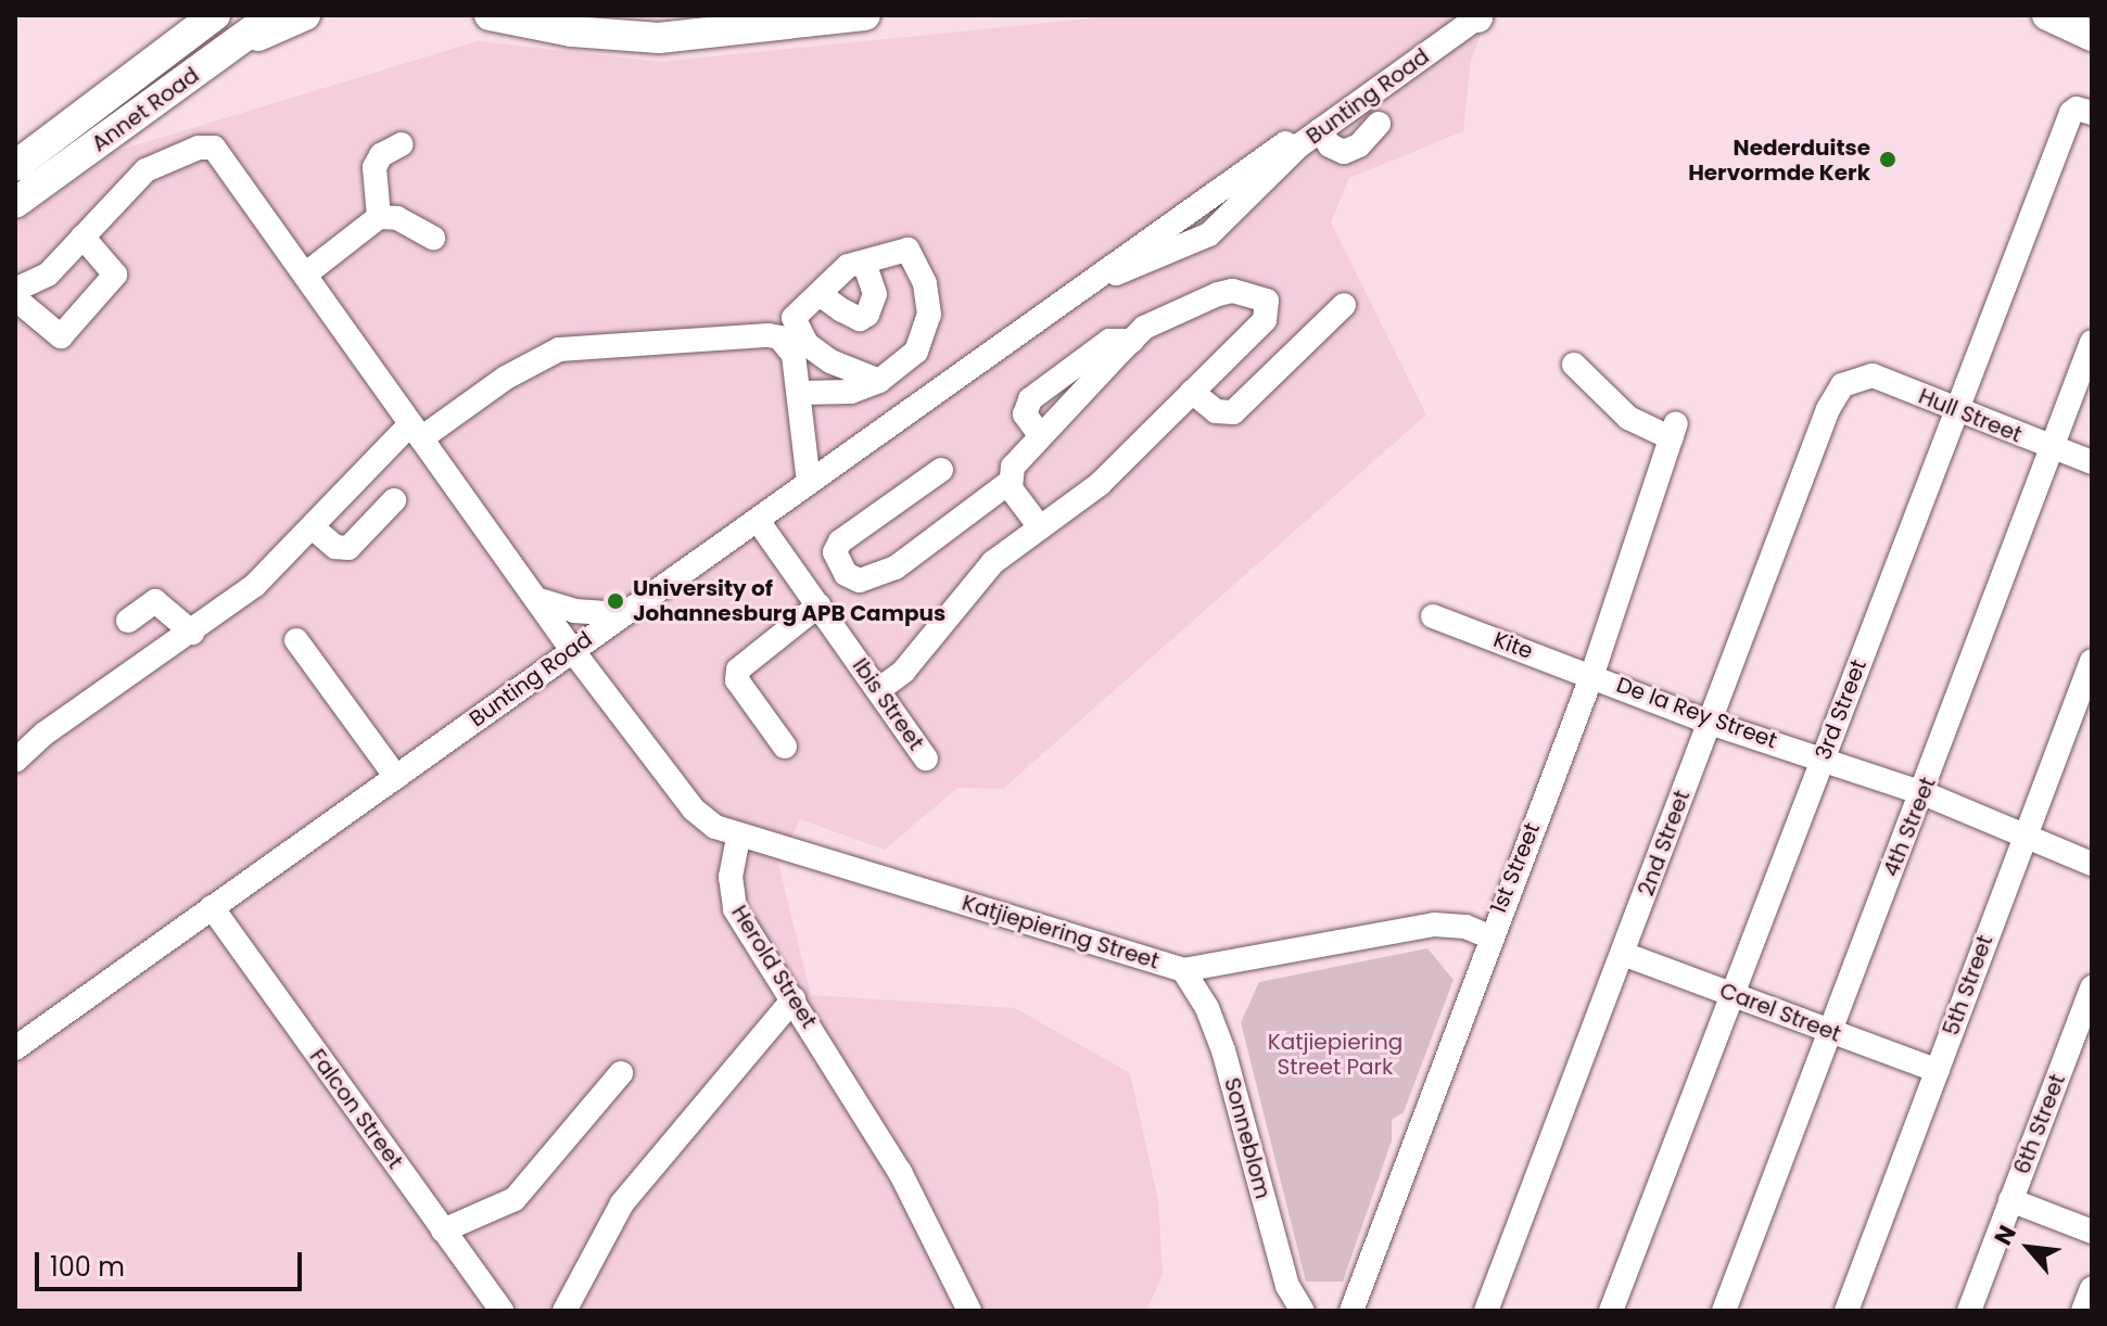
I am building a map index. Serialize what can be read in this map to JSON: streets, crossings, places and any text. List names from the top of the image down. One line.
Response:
{"streets":{"main road":["Annet Road"],"street":["Bunting Road","Hull Street","Kite","Ibis Street","3rd Street","De la Rey Street","4th Street","2nd Street","1st Street","Katjiepiering Street","Herold Street","5th Street","Carel Street","Falcon Street","6th Street","Sonneblom"]},"crossings":[["Bunting Road","Ibis Street"],["Bunting Road","Falcon Street"],["Hull Street","3rd Street"],["Hull Street","4th Street"],["Hull Street","2nd Street"],["Kite","De la Rey Street"],["Kite","1st Street"],["3rd Street","De la Rey Street"],["3rd Street","Carel Street"],["De la Rey Street","4th Street"],["De la Rey Street","2nd Street"],["De la Rey Street","1st Street"],["De la Rey Street","5th Street"],["4th Street","Carel Street"],["2nd Street","Carel Street"],["1st Street","Katjiepiering Street"],["Katjiepiering Street","Herold Street"],["Katjiepiering Street","Sonneblom"],["5th Street","Carel Street"]],"parks":["Katjiepiering Street Park"],"places":["Nederduitse Hervormde Kerk","University of Johannesburg APB Campus"],"scale_bar":"100 m","north":"top left"}
